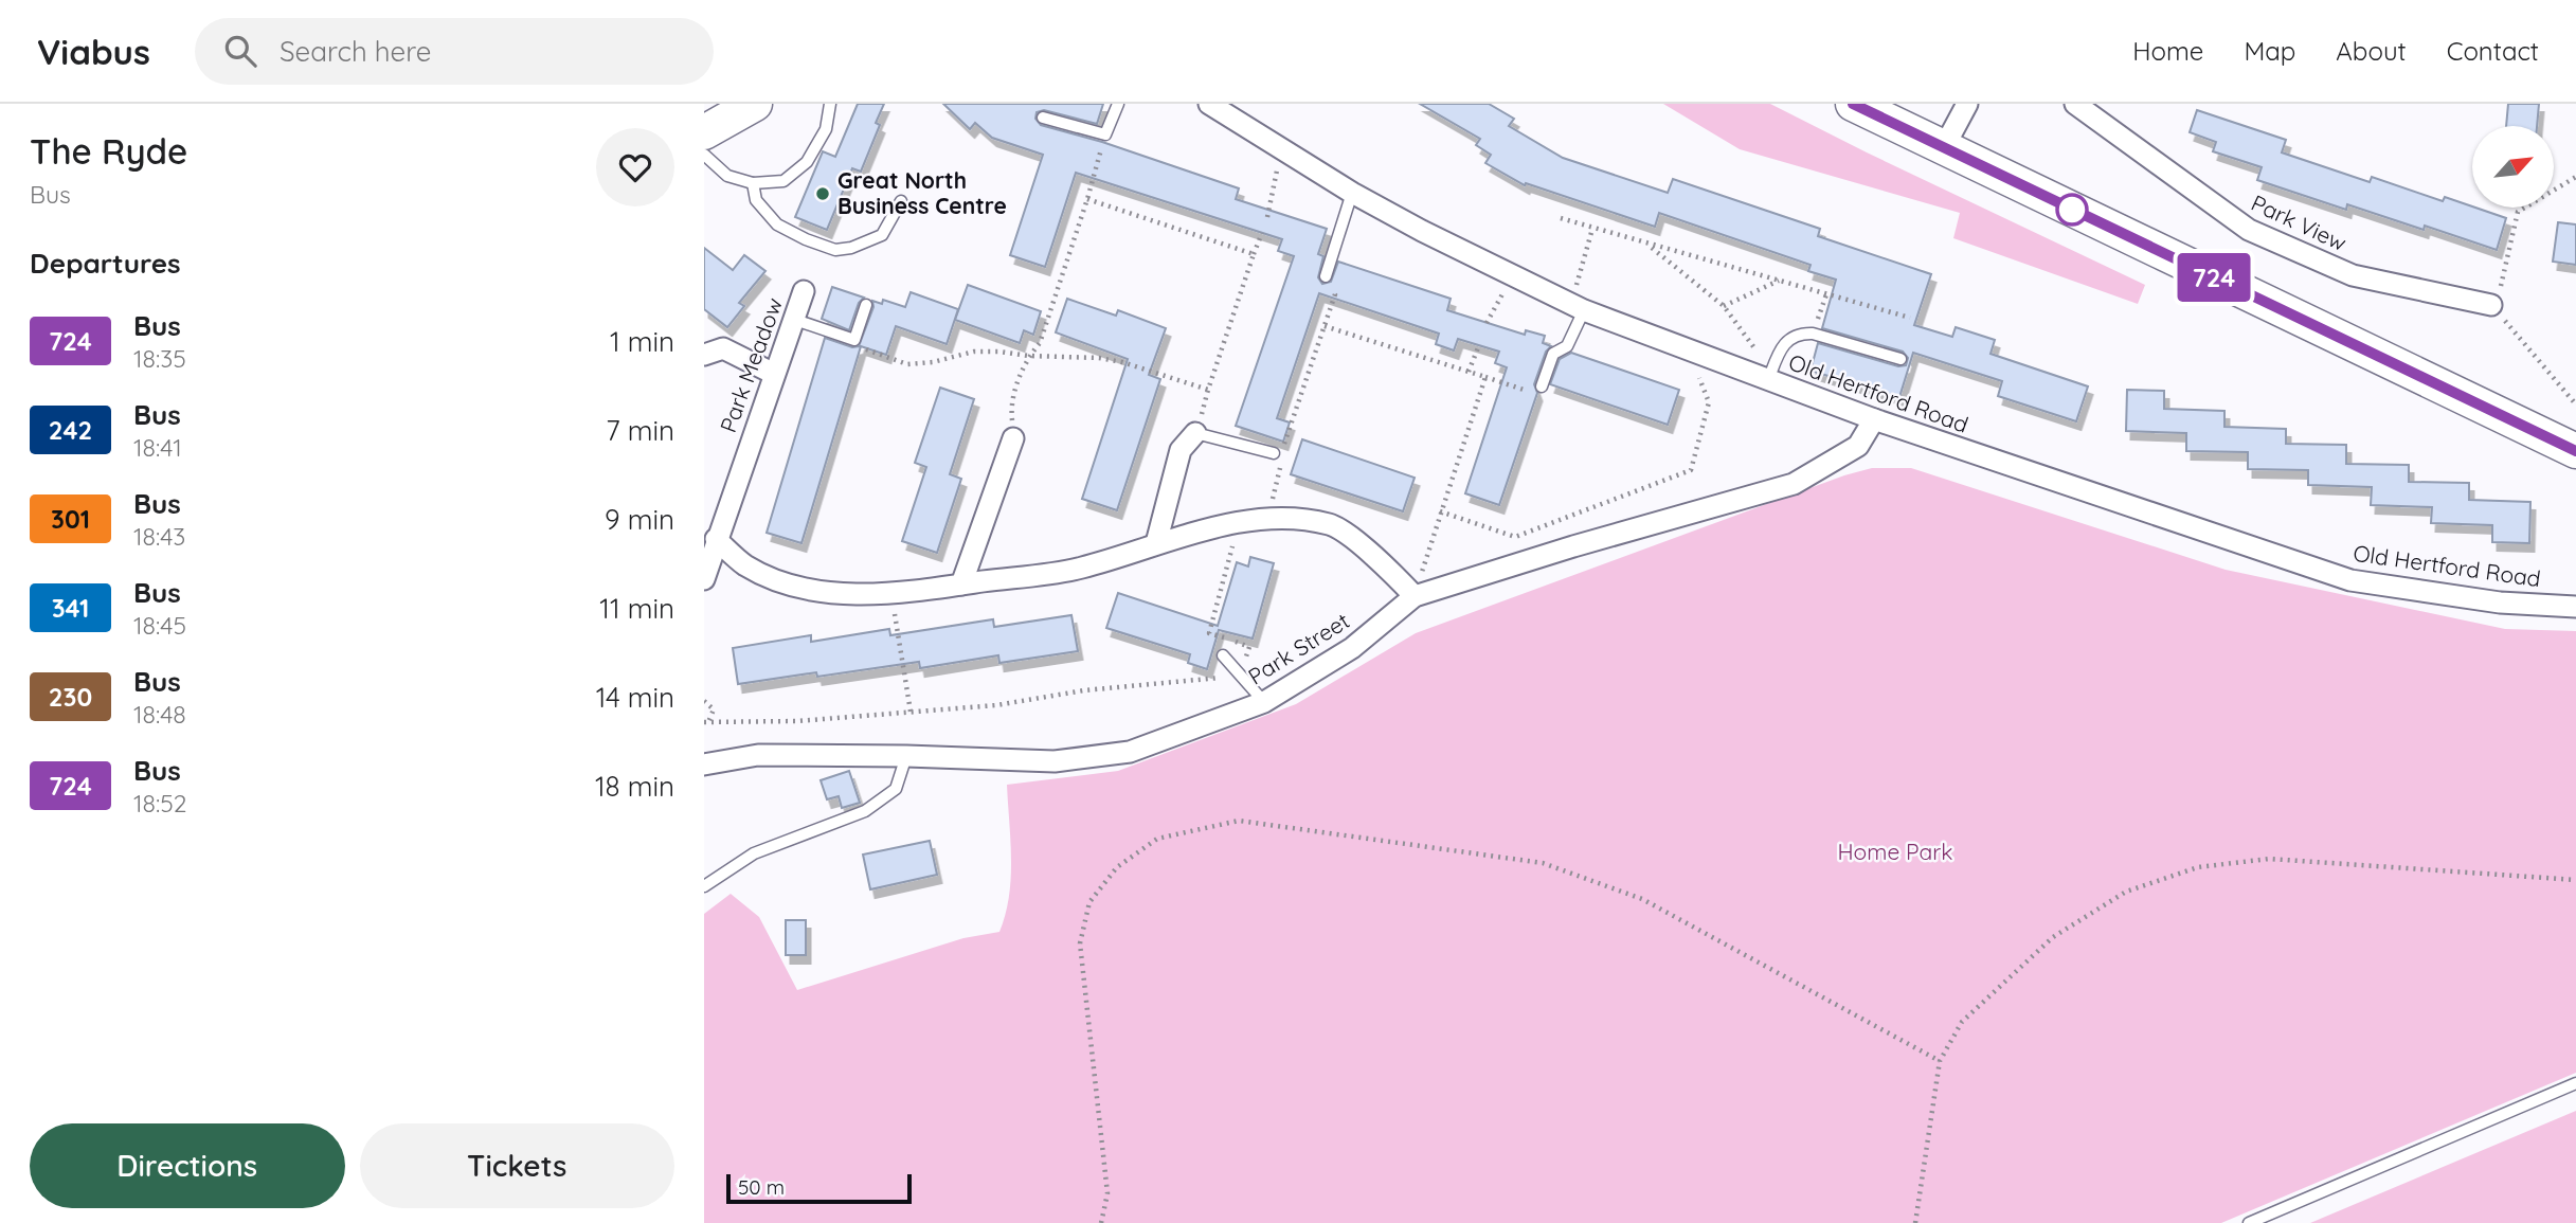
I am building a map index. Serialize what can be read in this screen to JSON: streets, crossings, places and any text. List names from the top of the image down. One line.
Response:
{"streets":{"street":["Park View","Park Meadow","Old Hertford Road","Park Street"]},"crossings":[["Old Hertford Road","Park Street"]],"parks":["Home Park"],"places":["Great North Business Centre"],"lines":["bus line 724"],"scale_bar":"50 m","north":"top right","page":{"header":"Viabus","search":"Search here","nav":["Home","Map","About","Contact"],"heading":[["The Ryde","Bus"],"Departures"],"on_map":"724","list":[{"mark":"724","name":"Bus","note":"18:35","value":"1 min"},{"mark":"242","name":"Bus","note":"18:41","value":"7 min"},{"mark":"301","name":"Bus","note":"18:43","value":"9 min"},{"mark":"341","name":"Bus","note":"18:45","value":"11 min"},{"mark":"230","name":"Bus","note":"18:48","value":"14 min"},{"mark":"724","name":"Bus","note":"18:52","value":"18 min"}],"buttons":["Directions","Tickets"],"scale":"50 m"}}
